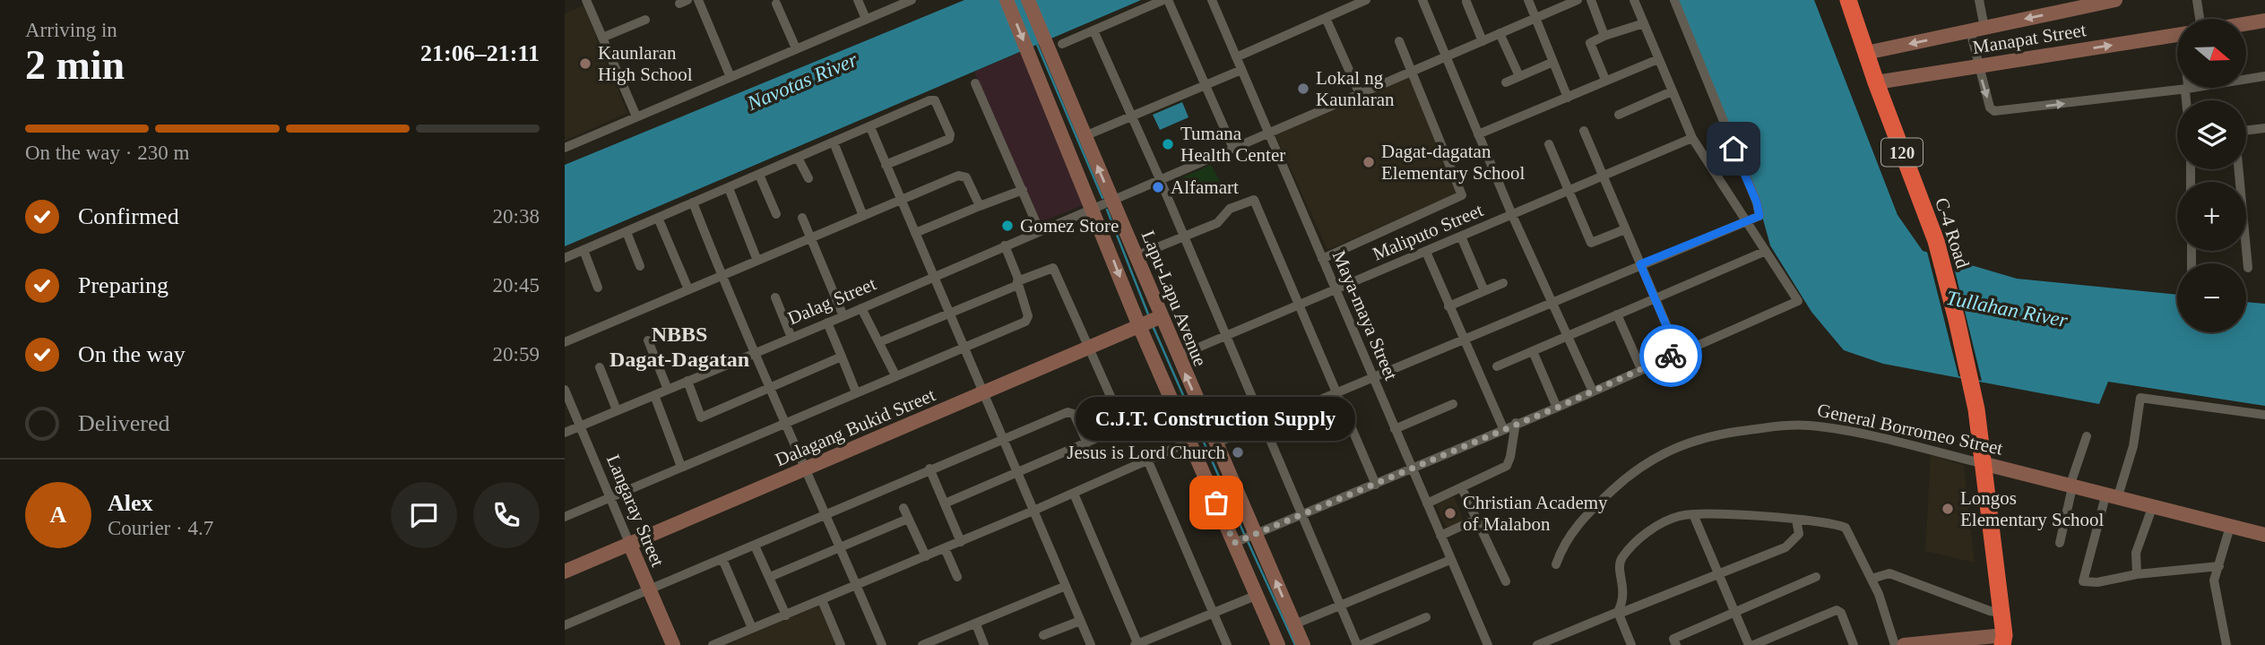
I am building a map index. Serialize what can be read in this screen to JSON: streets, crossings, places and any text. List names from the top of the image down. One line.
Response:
{"streets":{"highway":["120","C-4 Road"],"main road":["Manapat Street","Lapu-Lapu Avenue","Dalagang Bukid Street","General Borromeo Street","Langaray Street"],"street":["Maliputo Street","Dalag Street","Maya-maya Street"]},"crossings":[["Manapat Street","C-4 Road"],["Maliputo Street","Lapu-Lapu Avenue"],["Maliputo Street","Maya-maya Street"],["C-4 Road","General Borromeo Street"],["Lapu-Lapu Avenue","Dalag Street"],["Lapu-Lapu Avenue","Dalagang Bukid Street"],["Dalag Street","Maya-maya Street"],["Dalag Street","Langaray Street"],["Dalagang Bukid Street","Langaray Street"]],"districts":["NBBS Dagat-Dagatan"],"water":["Navotas River","Tullahan River"],"places":["Kaunlaran High School","Lokal ng Kaunlaran","Tumana Health Center","Dagat-dagatan Elementary School","Alfamart","Gomez Store","Jesus is Lord Church","C.J.T. Construction Supply","Longos Elementary School","Christian Academy of Malabon"],"north":"right","page":{"heading":["2 min","Arriving in","21:06–21:11"],"panel":["Alex","Courier · 4.7"],"map_buttons":["+","−"],"bar":"On the way · 230 m","list":[["Confirmed","20:38"],["Preparing","20:45"],["On the way","20:59"],"Delivered"],"bubble":"C.J.T. Construction Supply","round":"A"}}
